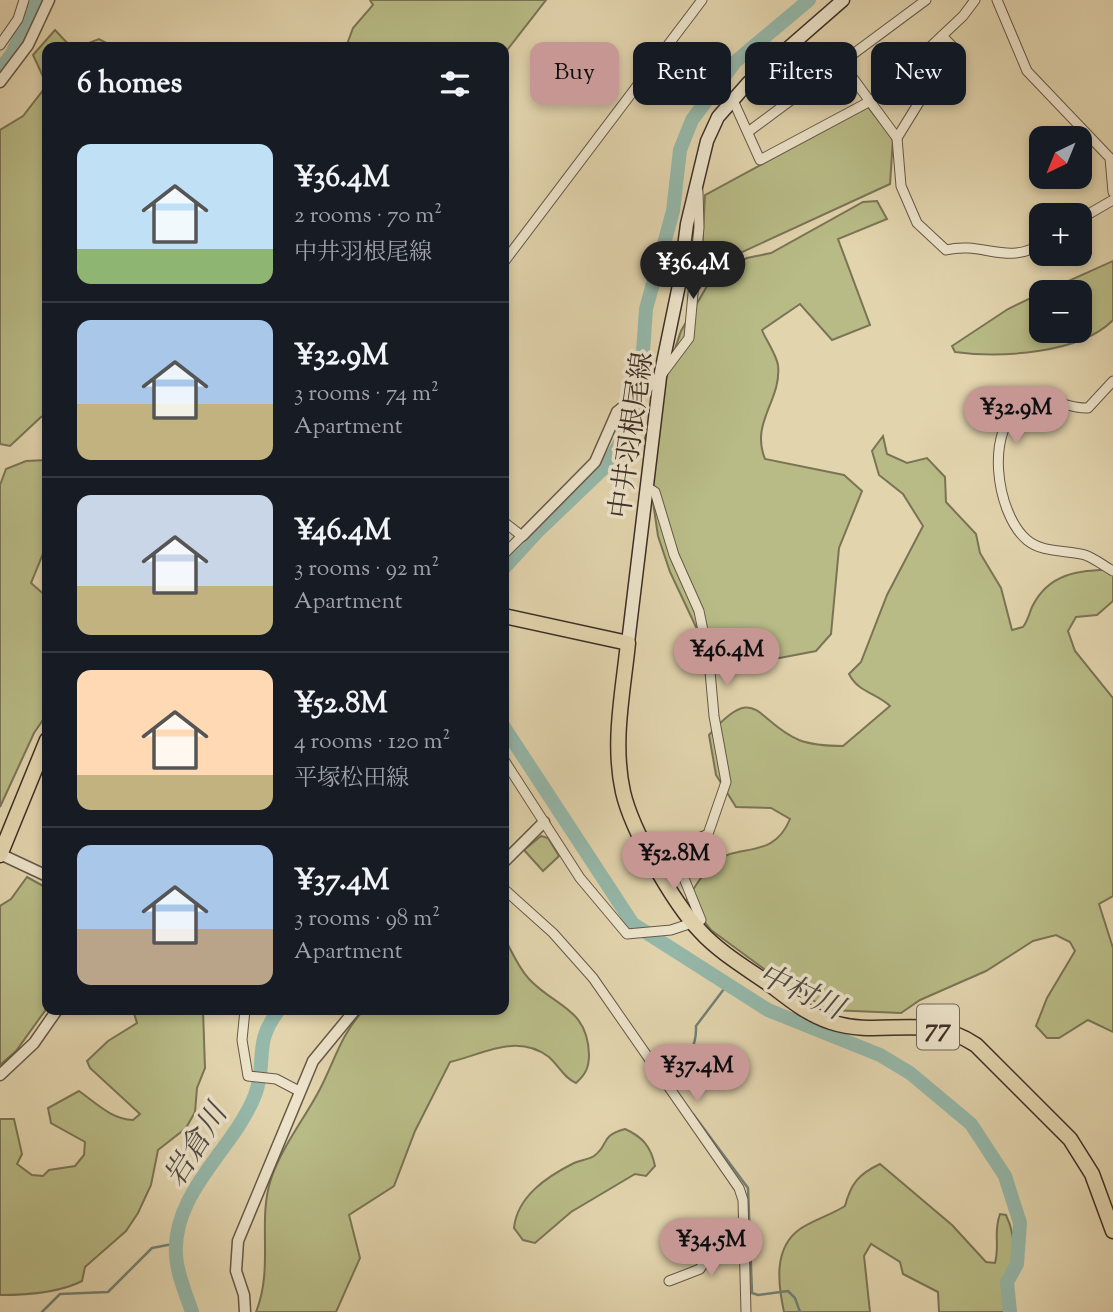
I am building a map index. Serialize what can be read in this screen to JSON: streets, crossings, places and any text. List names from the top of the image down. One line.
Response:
{"streets":{"main road":["中井羽根尾線","77"]},"crossings":[["中井羽根尾線","77"]],"water":["中村川","岩倉川"],"north":"bottom left","page":{"chip":["Buy","Rent","Filters","New"],"heading":"6 homes","map_buttons":["+","−"],"list":[{"name":"¥36.4M","note":"2 rooms · 70 m² · 中井羽根尾線"},{"name":"¥32.9M","note":"3 rooms · 74 m² · Apartment"},{"name":"¥46.4M","note":"3 rooms · 92 m² · Apartment"},{"name":"¥52.8M","note":"4 rooms · 120 m² · 平塚松田線"},{"name":"¥37.4M","note":"3 rooms · 98 m² · Apartment"}],"price":["¥36.4M","¥32.9M","¥46.4M","¥52.8M","¥37.4M","¥34.5M"]}}
